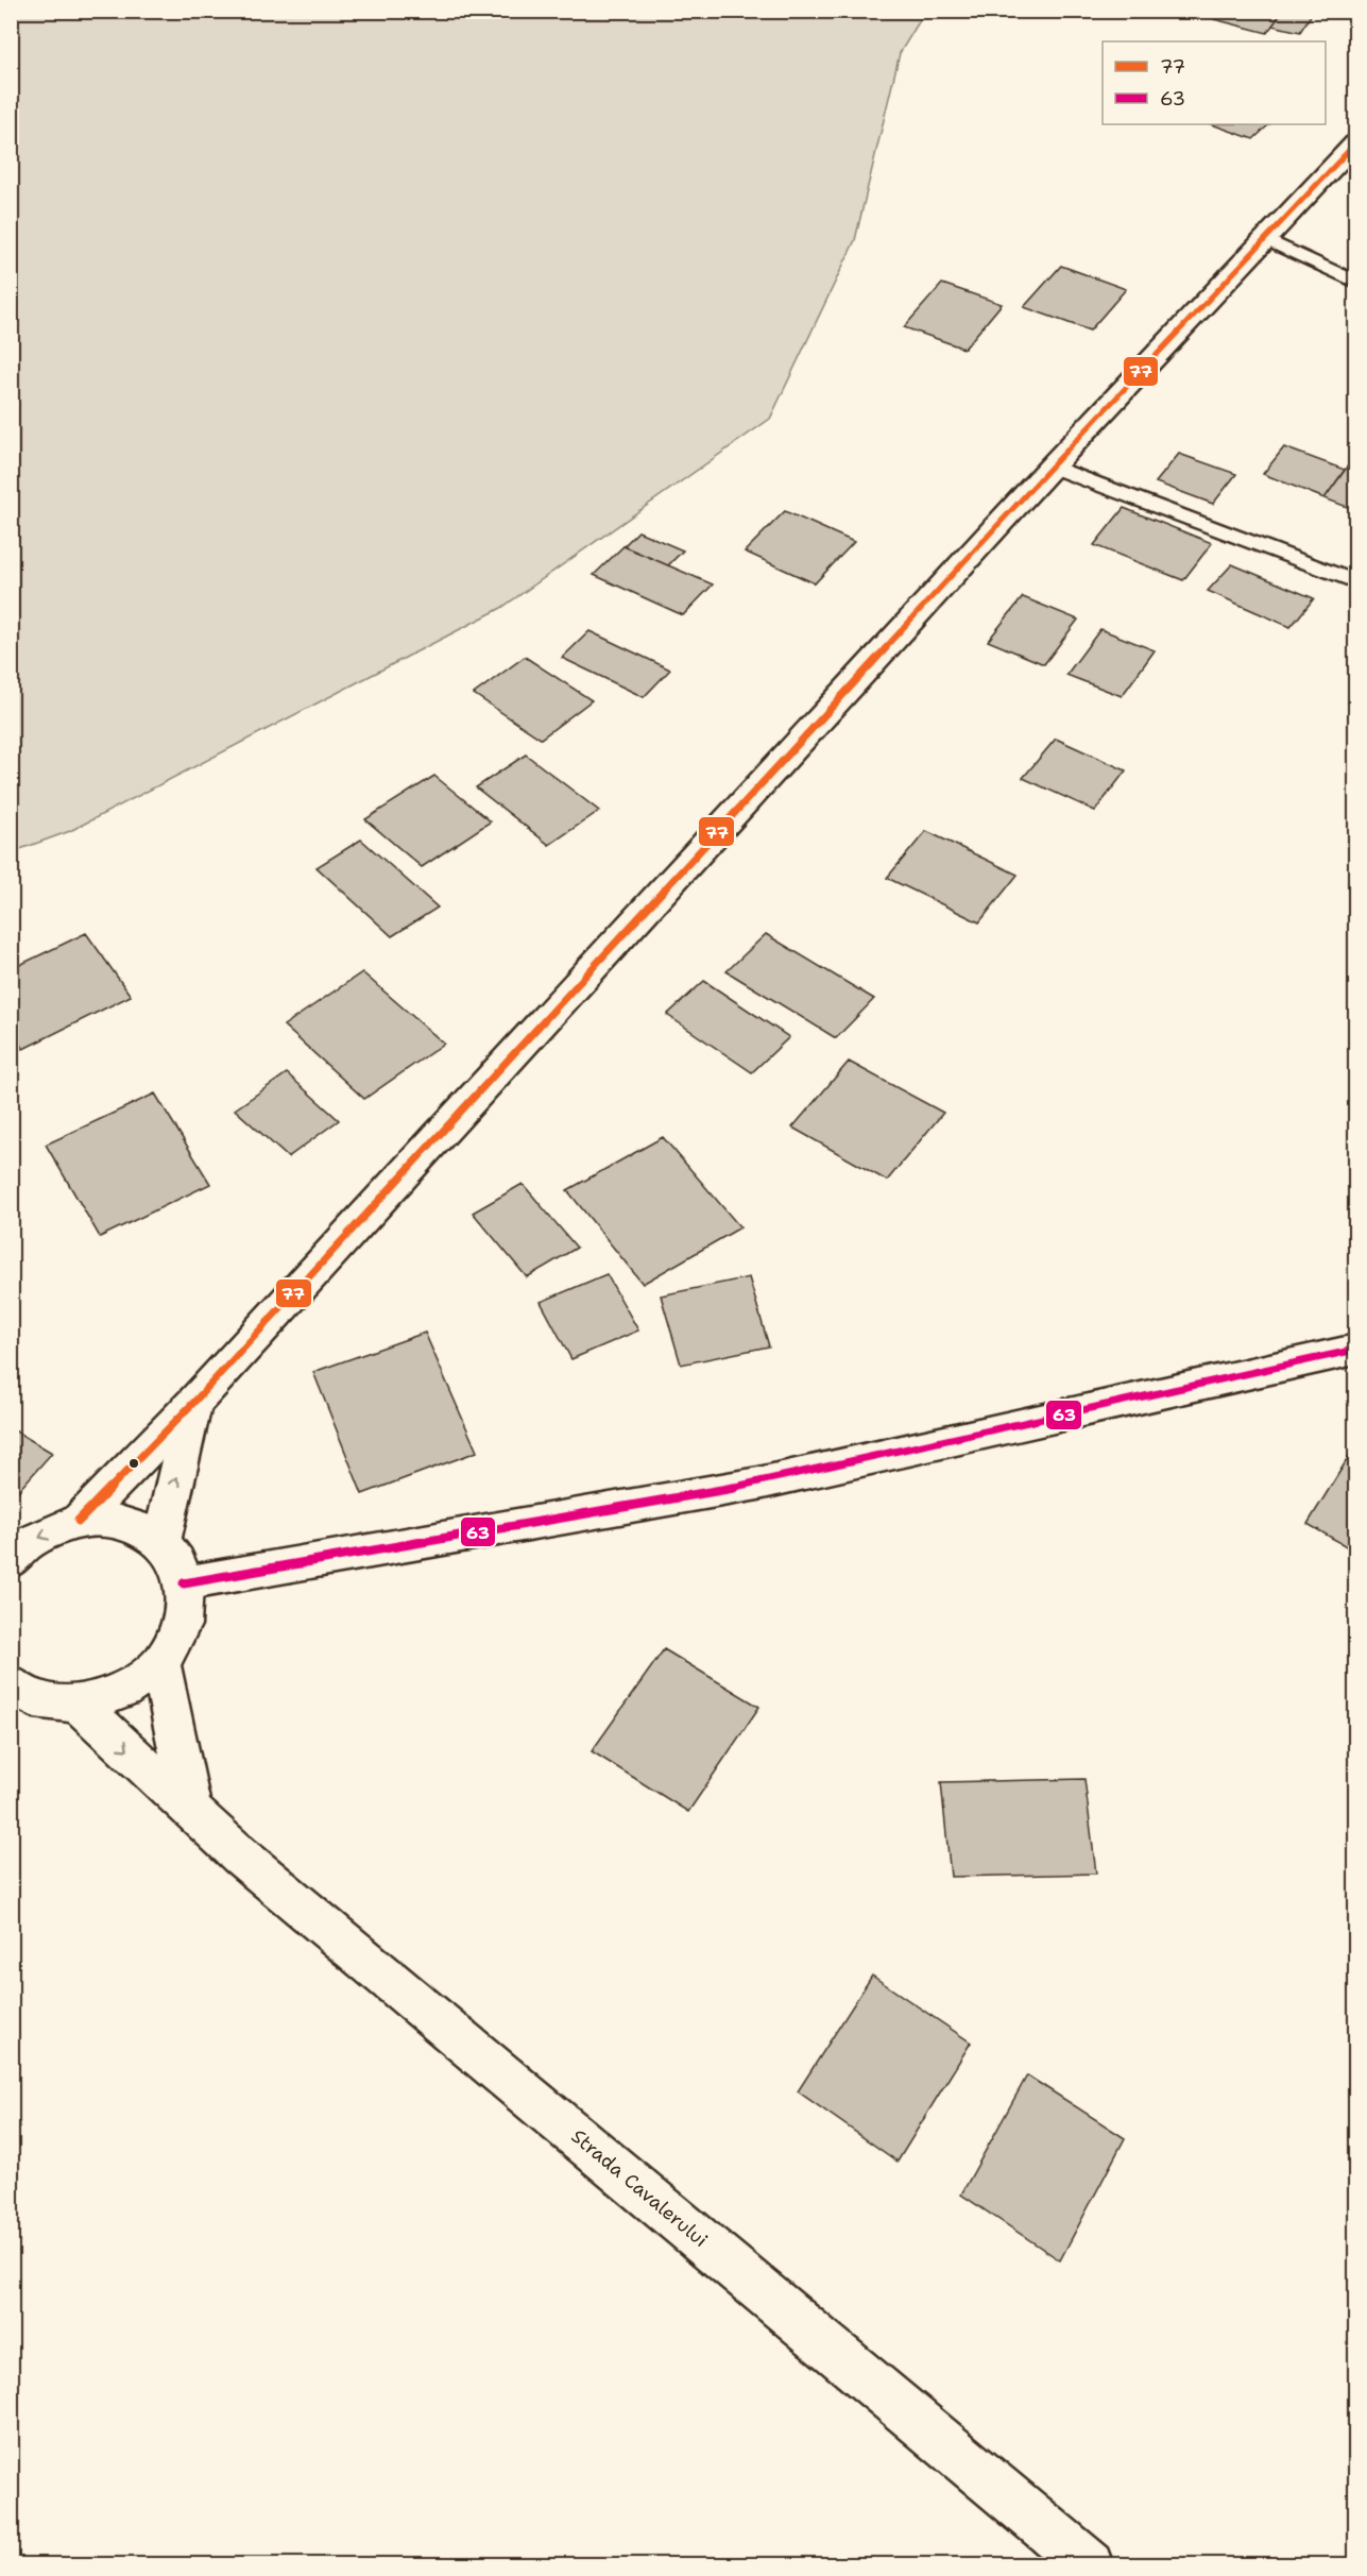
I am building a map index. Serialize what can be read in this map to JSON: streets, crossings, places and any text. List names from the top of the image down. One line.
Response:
{"streets":{"street":["Strada Cavalerului"]},"lines":["transit line 77","transit line 63"],"legend":["77","63"]}
